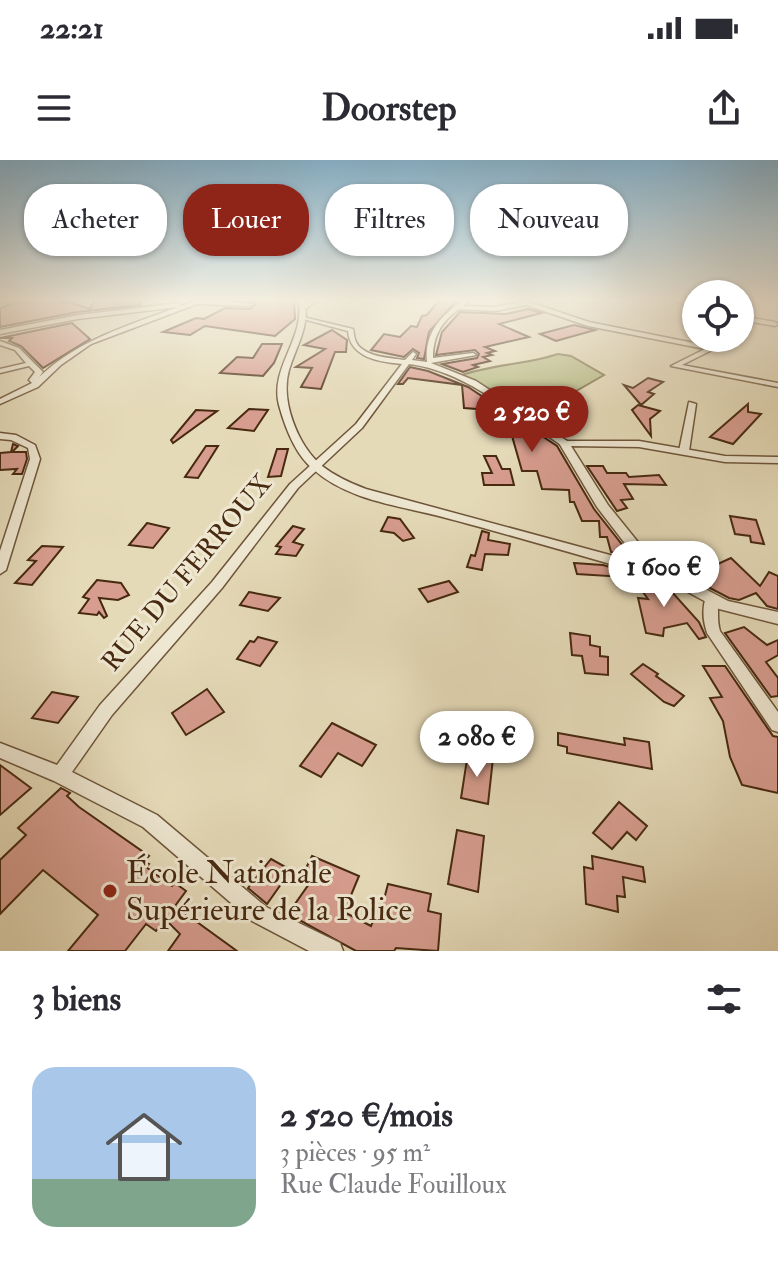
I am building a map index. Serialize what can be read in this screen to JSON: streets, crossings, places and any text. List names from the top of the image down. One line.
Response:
{"streets":{"street":["RUE DU FERROUX"]},"places":["École Nationale Supérieure de la Police"],"page":{"status":"22:21","header":"Doorstep","chip":["Acheter","Louer","Filtres","Nouveau"],"price":["2 520 €","1 600 €","2 080 €"],"heading":"3 biens","list":[{"name":"2 520 €/mois","note":"3 pièces · 95 m² · Rue Claude Fouilloux"}]}}
